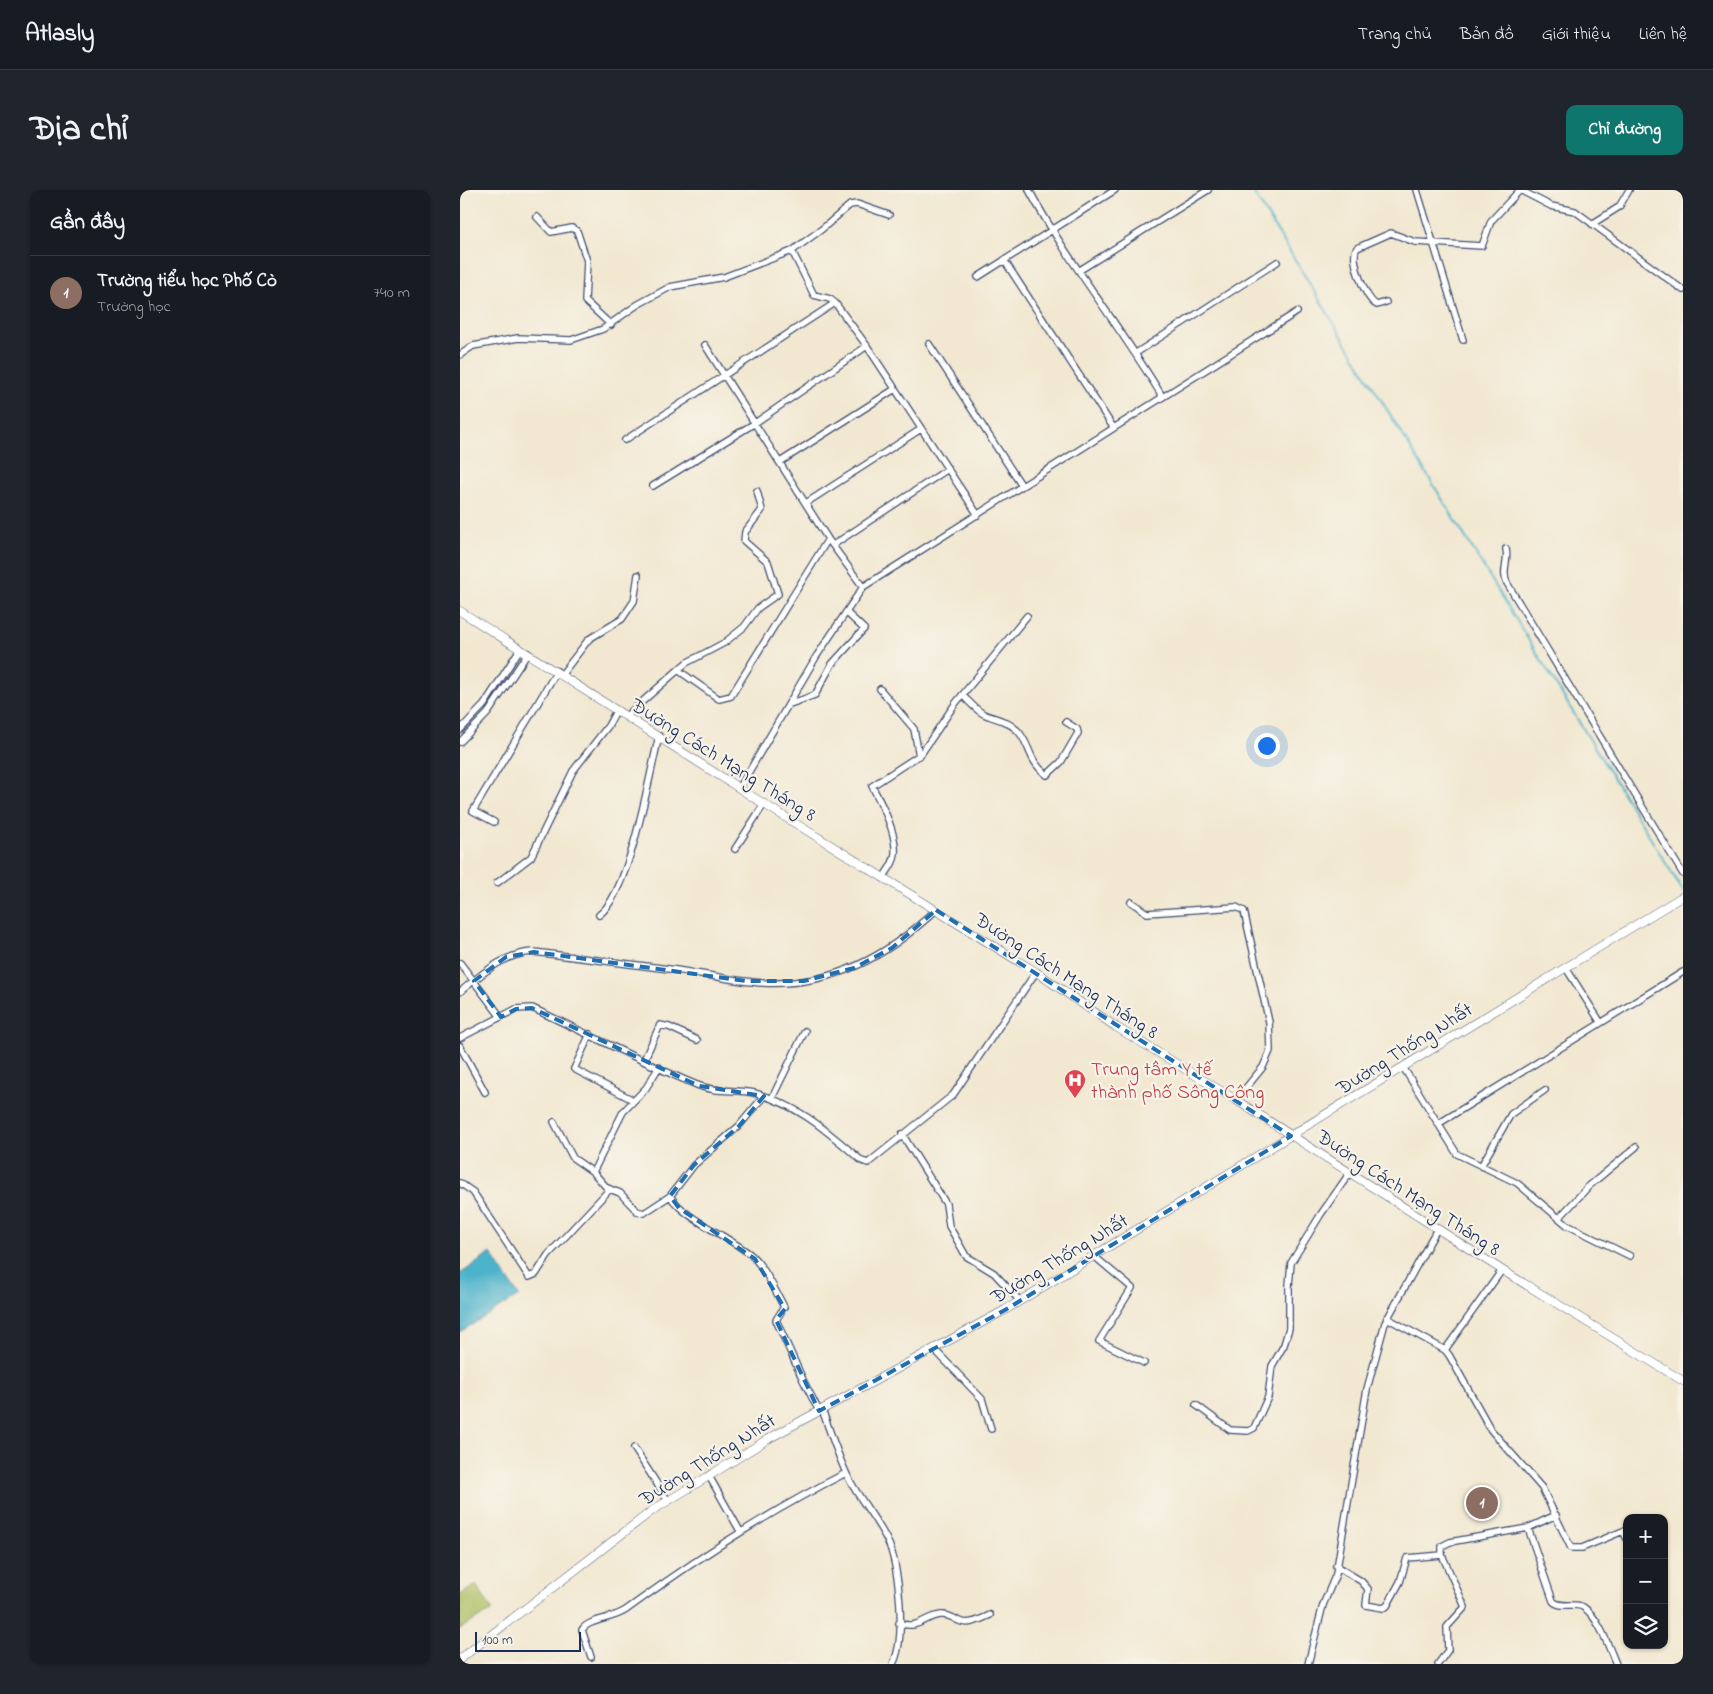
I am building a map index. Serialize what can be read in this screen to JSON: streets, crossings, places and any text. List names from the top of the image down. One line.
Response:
{"streets":{"street":["Đường Cách Mạng Tháng 8","Đường Thống Nhất"]},"crossings":[["Đường Cách Mạng Tháng 8","Đường Thống Nhất"]],"places":{"hospital":["Trung tâm Y tế thành phố Sông Công"]},"scale_bar":"100 m","page":{"header":"Atlasly","nav":["Trang chủ","Bản đồ","Giới thiệu","Liên hệ"],"title":"Địa chỉ","buttons":"Chỉ đường","heading":"Gần đây","list":[{"mark":"1","name":"Trường tiểu học Phố Cò","note":"Trường học","value":"740 m"}],"pins":"1","map_buttons":["+","−"],"scale":"100 m"}}
